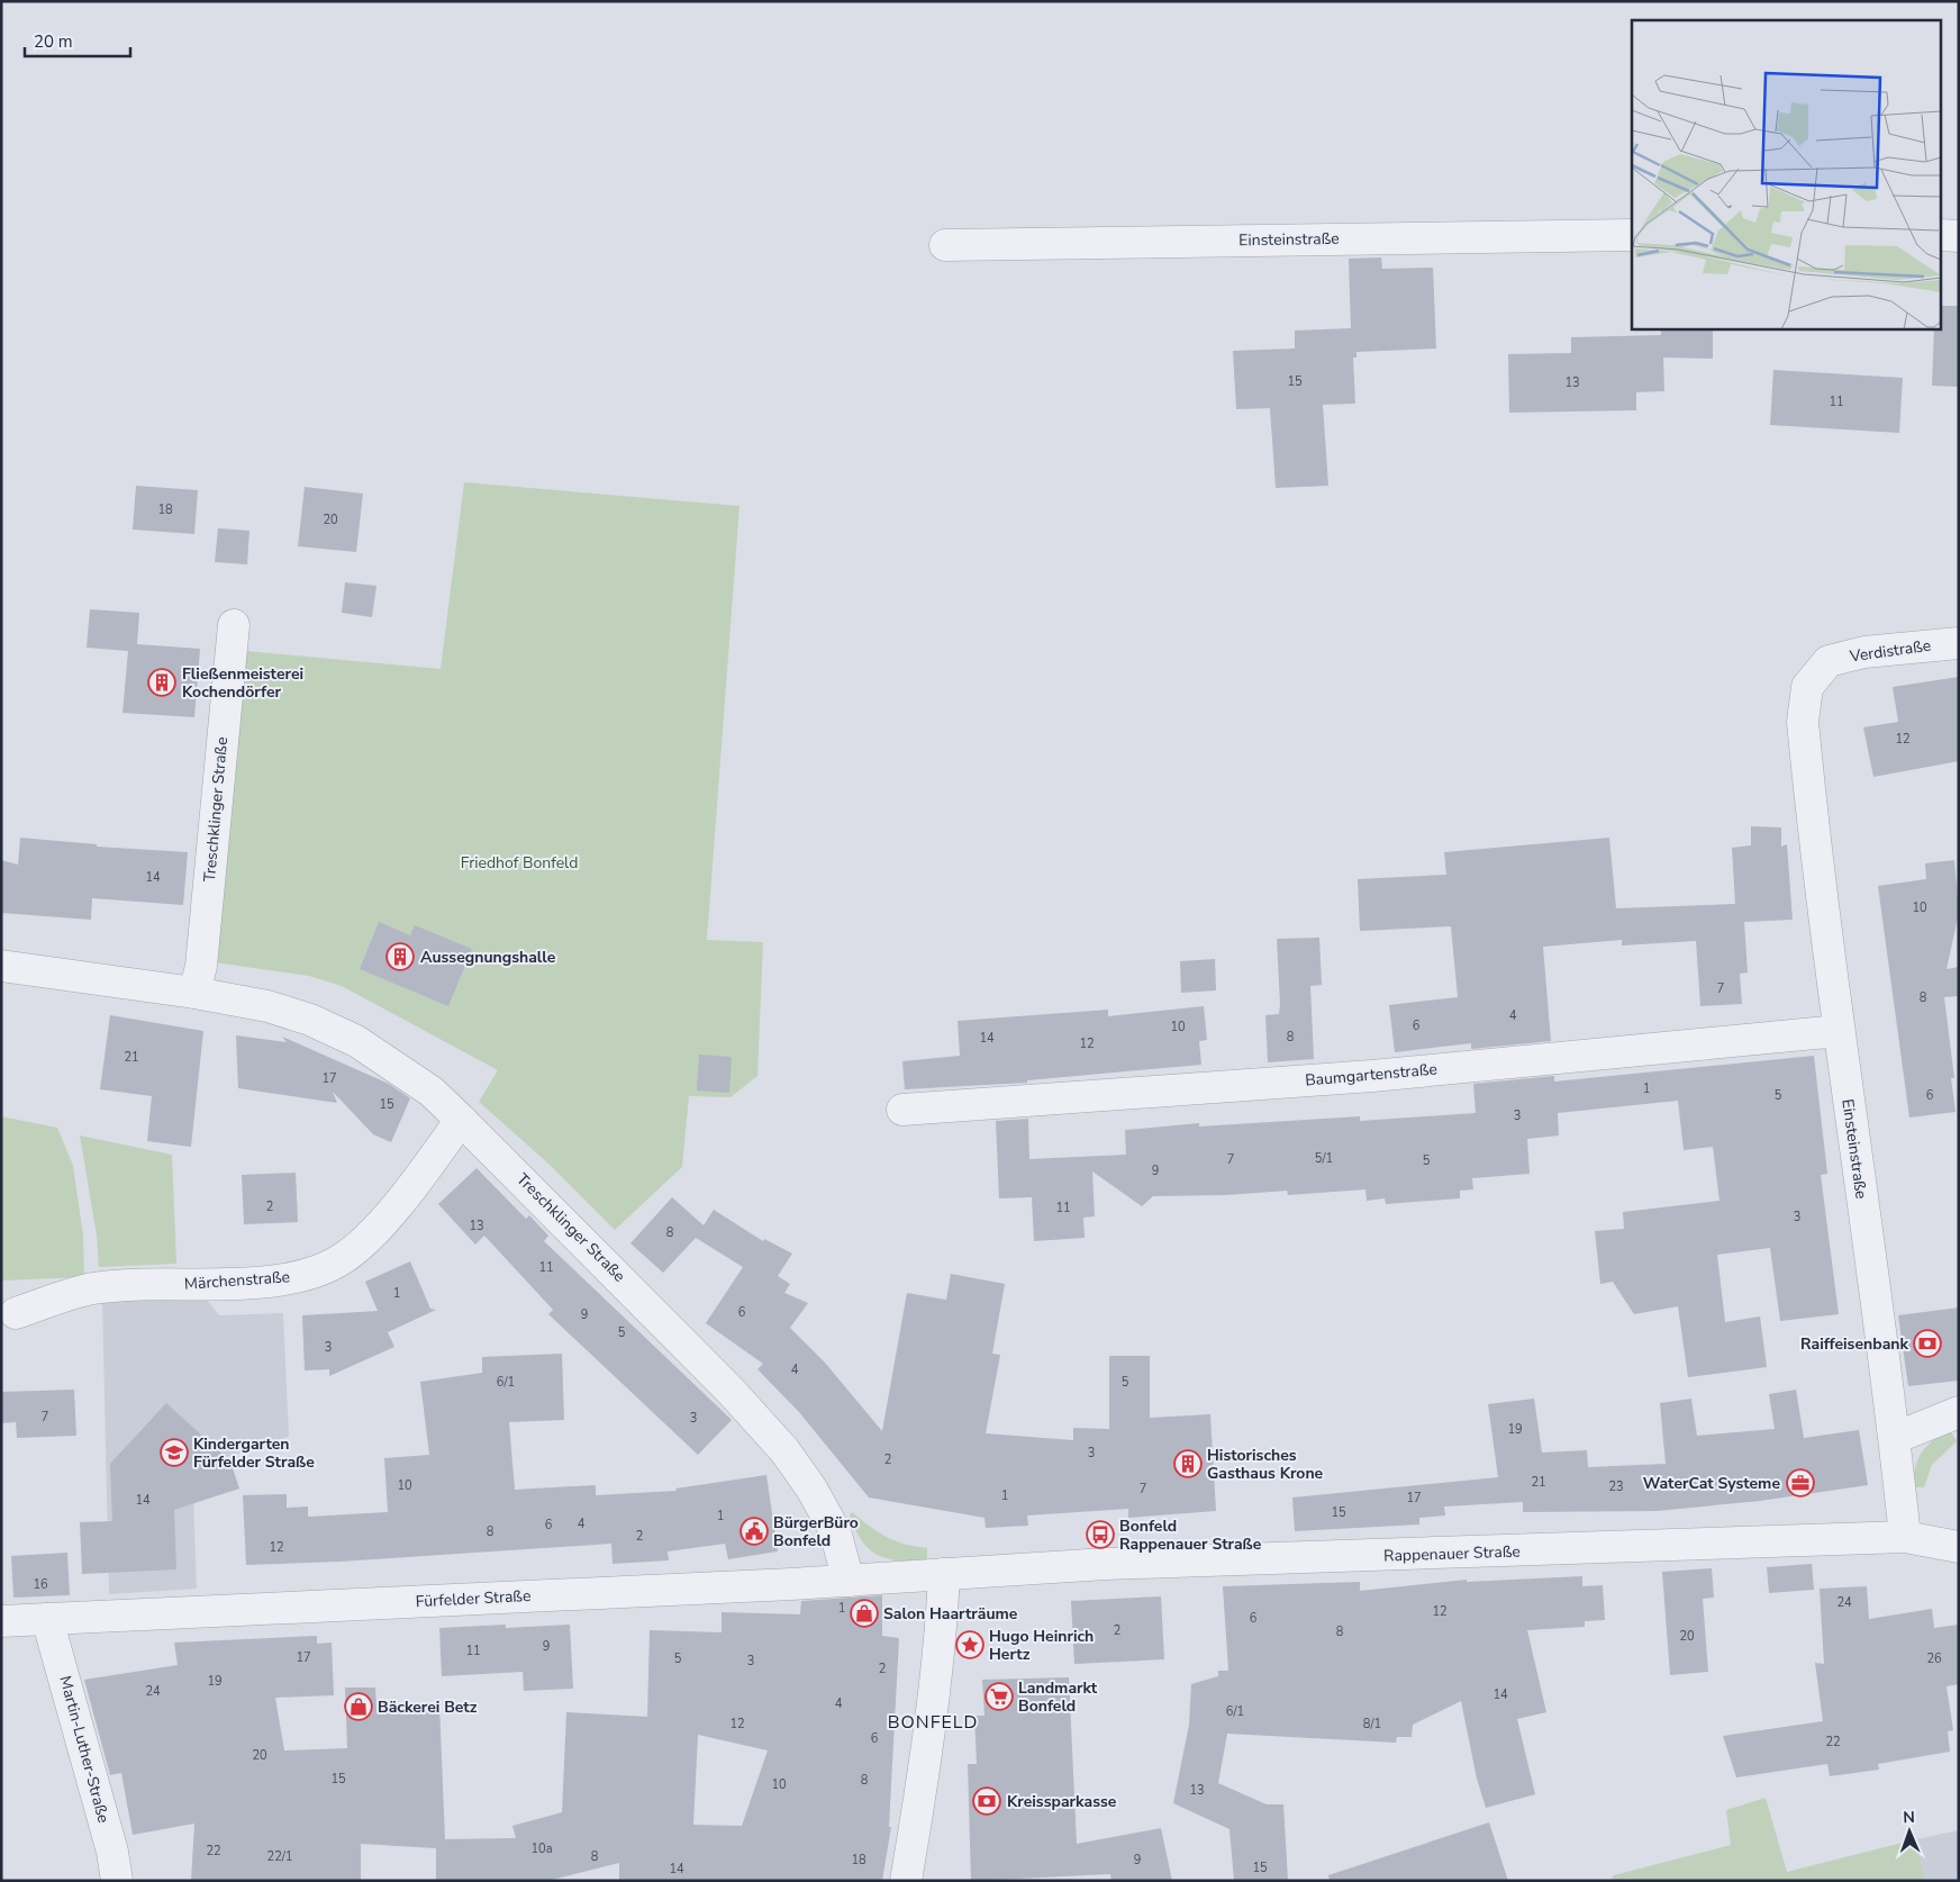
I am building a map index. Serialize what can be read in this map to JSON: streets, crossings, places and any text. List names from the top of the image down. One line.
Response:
{"streets":{"street":["Einsteinstraße","Verdistraße","Treschklinger Straße","Baumgartenstraße","Märchenstraße","Rappenauer Straße","Fürfelder Straße","Martin-Luther-Straße"]},"crossings":[["Einsteinstraße","Verdistraße"],["Einsteinstraße","Baumgartenstraße"],["Einsteinstraße","Rappenauer Straße"],["Treschklinger Straße","Märchenstraße"],["Treschklinger Straße","Fürfelder Straße"],["Rappenauer Straße","Fürfelder Straße"],["Fürfelder Straße","Martin-Luther-Straße"]],"districts":["BONFELD"],"parks":["Friedhof Bonfeld"],"places":{"building":["Fließenmeisterei Kochendörfer","Aussegnungshalle","Historisches Gasthaus Krone"],"bank":["Raiffeisenbank","Kreissparkasse"],"school or university":["Kindergarten Fürfelder Straße"],"office":["WaterCat Systeme"],"public building":["BürgerBüro Bonfeld"],"bus stop":["Bonfeld Rappenauer Straße"],"shop":["Salon Haarträume","Bäckerei Betz"],"place":["Hugo Heinrich Hertz"],"supermarket":["Landmarkt Bonfeld"]},"house_numbers":["15","13","11","18","20","12","14","10","7","8","4","6","10","8","14","12","21","17","1","5","6","15","3","5/1","7","5","9","2","11","3","13","8","11","1","6","9","5","3","4","6/1","5","7","3","19","3","2","21","10","23","7","1","17","14","15","1","4","6","8","2","12","16","24","1","12","6","2","8","20","9","11","17","5","26","3","2","19","24","14","4","6/1","12","8/1","6","22","20","15","8","10","13","10a","22","22/1","8","18","9","15","14"],"scale_bar":"20 m","north":"top"}
